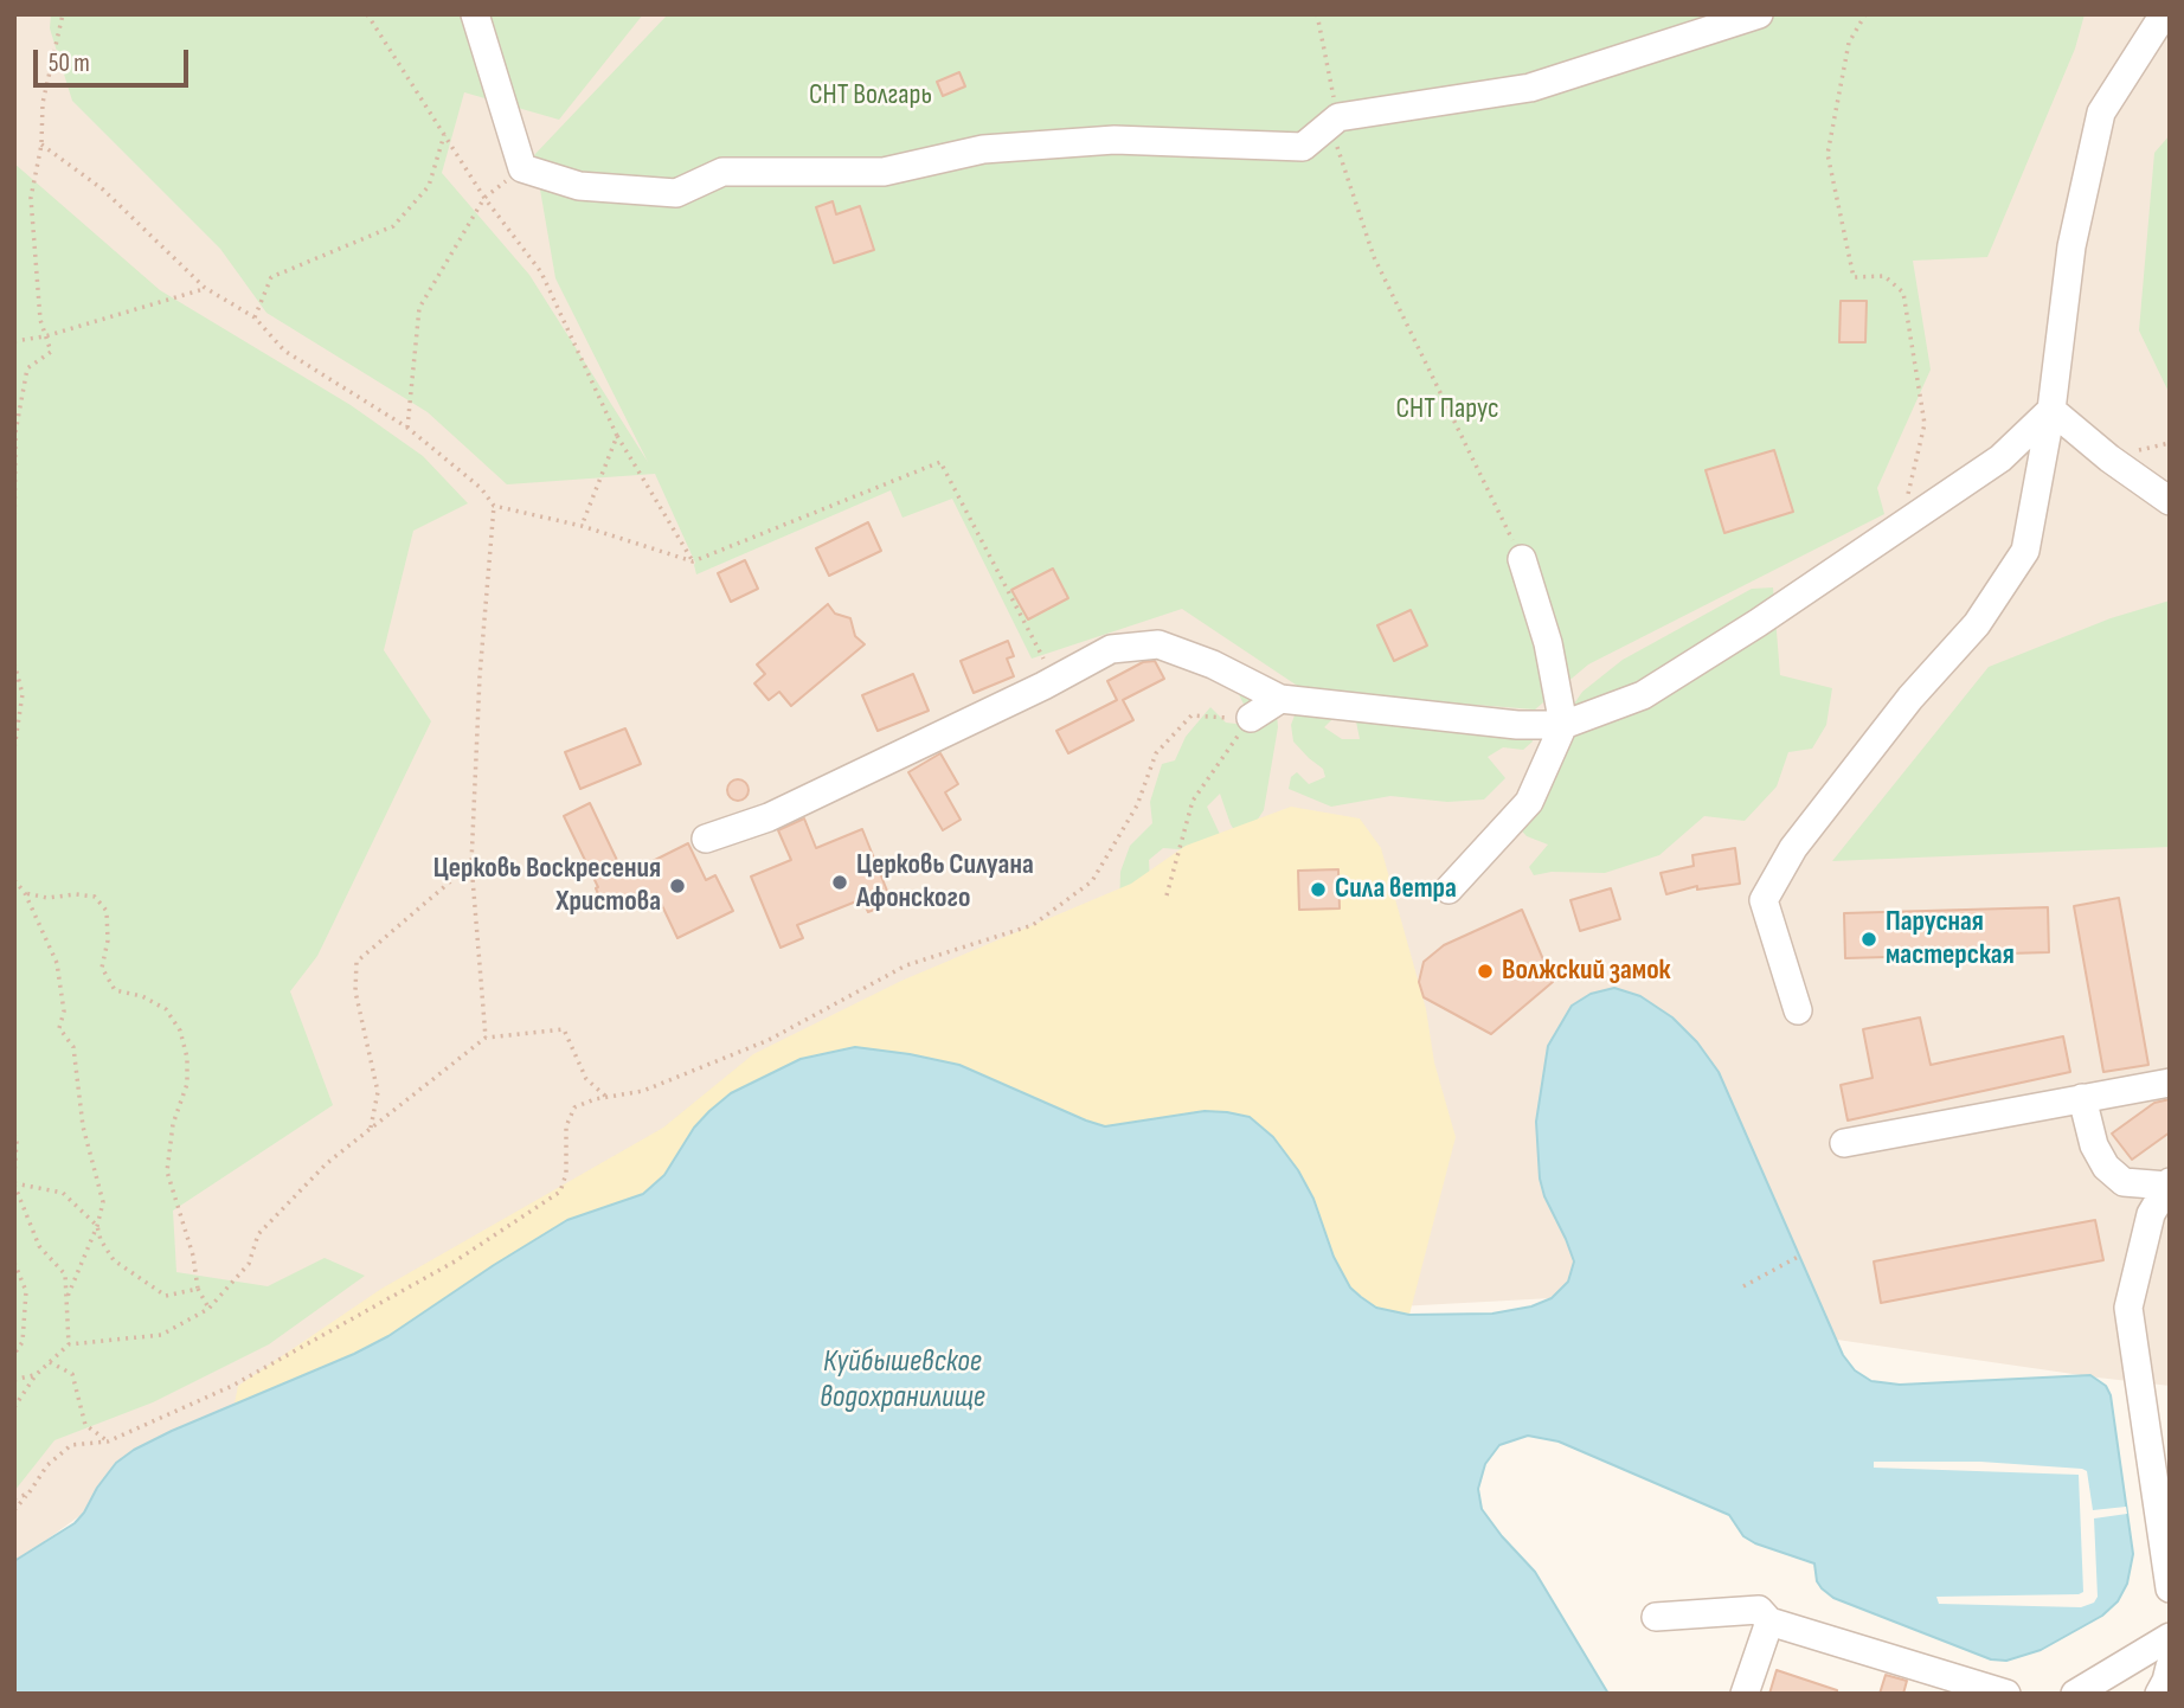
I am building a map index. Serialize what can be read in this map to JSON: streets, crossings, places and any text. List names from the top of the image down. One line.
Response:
{"water":["Куйбышевское водохранилище"],"parks":["СНТ Волгарь","СНТ Парус"],"places":["Церковь Силуана Афонского","Церковь Воскресения Христова","Сила ветра","Парусная мастерская","Волжский замок"],"scale_bar":"50 m"}
